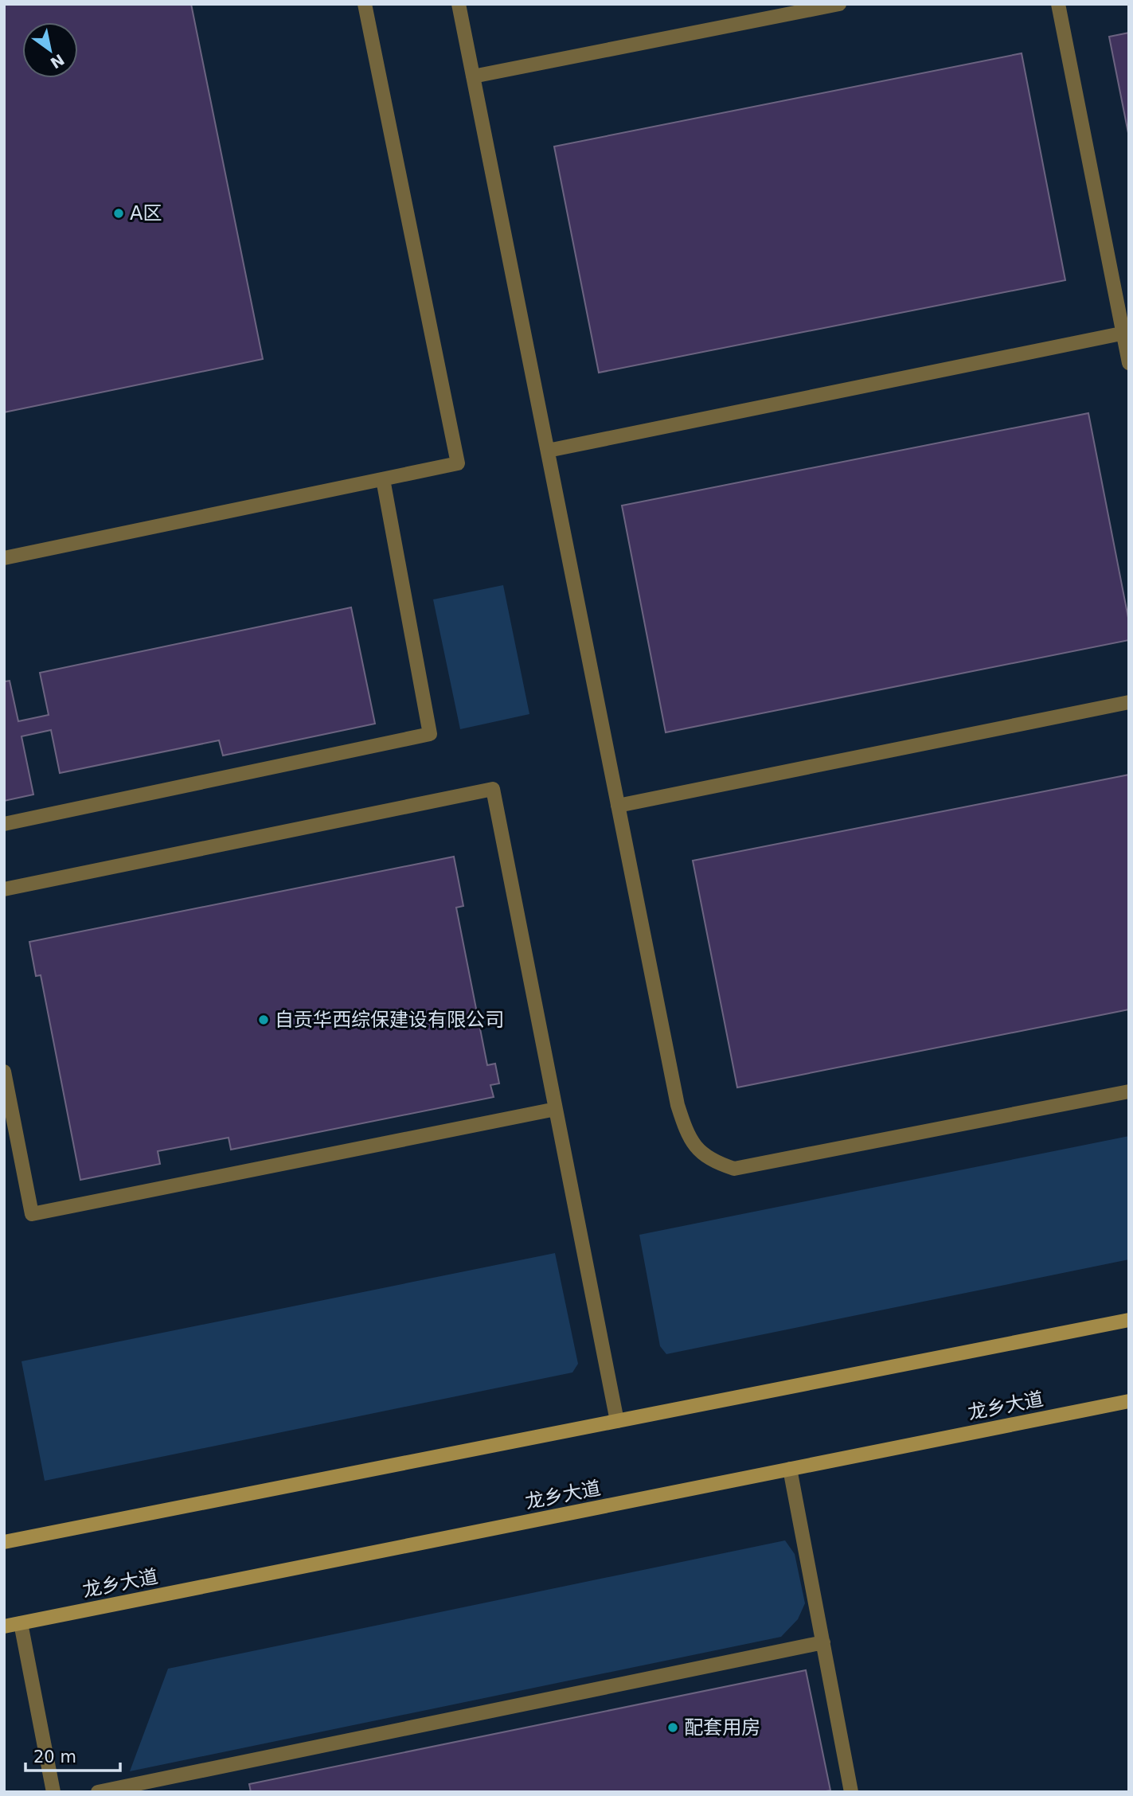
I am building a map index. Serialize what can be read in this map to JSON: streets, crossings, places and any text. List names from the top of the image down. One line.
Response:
{"streets":{"main road":["龙乡大道"]},"places":["A区","自贡华西综保建设有限公司","配套用房"],"scale_bar":"20 m","north":"bottom right"}
